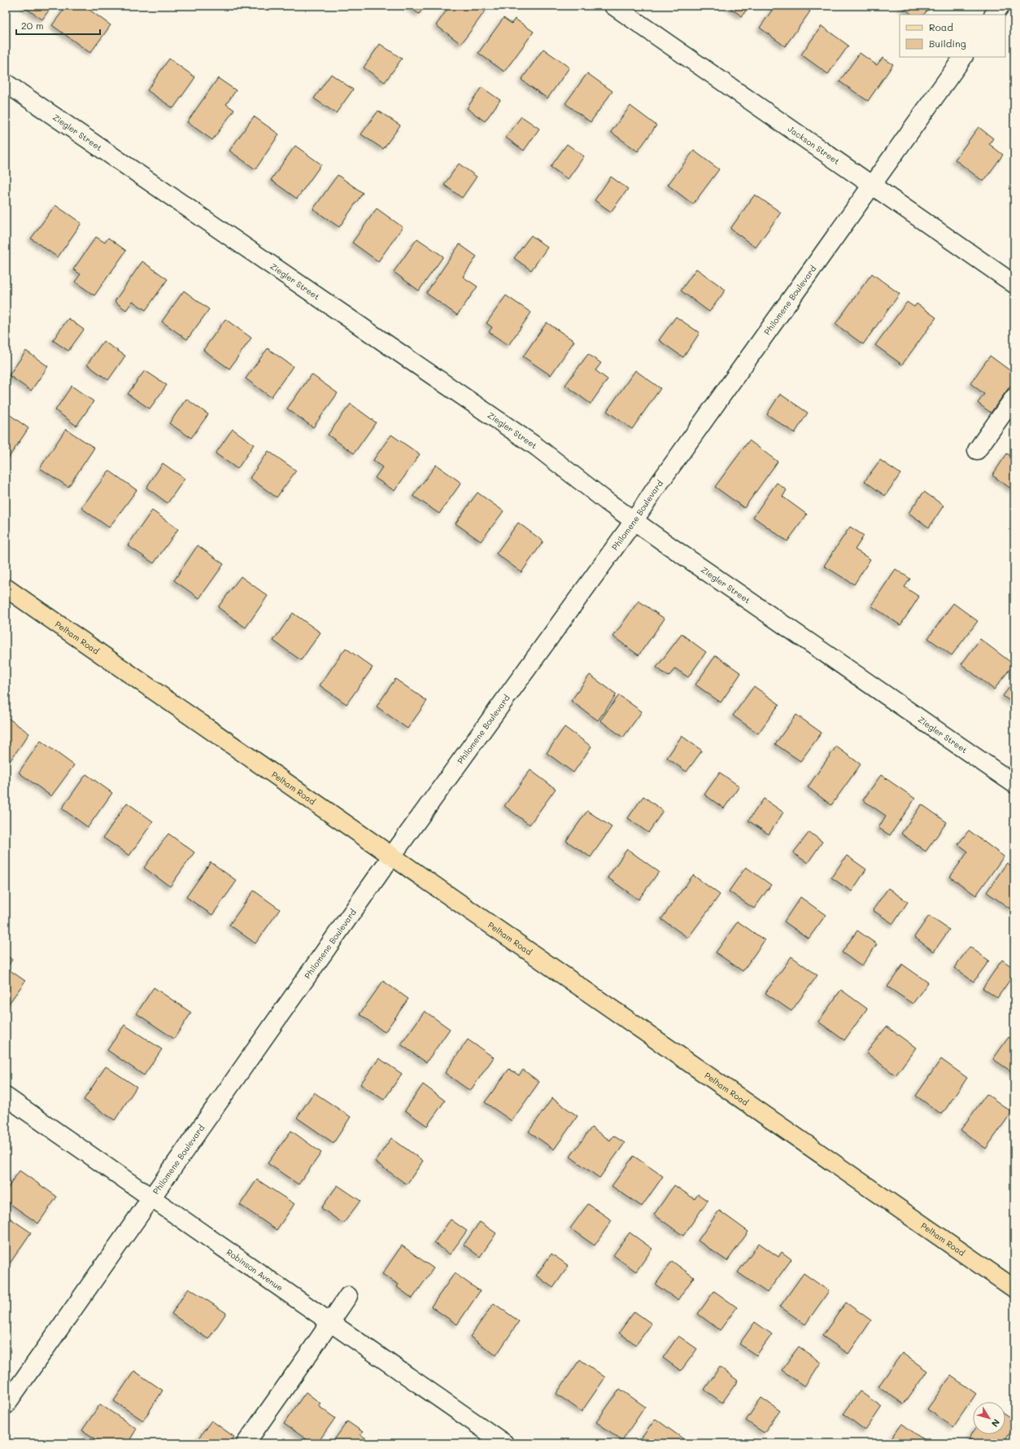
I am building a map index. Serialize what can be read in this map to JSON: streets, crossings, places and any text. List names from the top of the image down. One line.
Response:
{"streets":{"main road":["Pelham Road"],"street":["Ziegler Street","Jackson Street","Philomene Boulevard","Robinson Avenue"]},"crossings":[["Ziegler Street","Philomene Boulevard"],["Jackson Street","Philomene Boulevard"],["Philomene Boulevard","Pelham Road"],["Philomene Boulevard","Robinson Avenue"]],"legend":["Road","Building"],"scale_bar":"20 m","north":"bottom right"}
